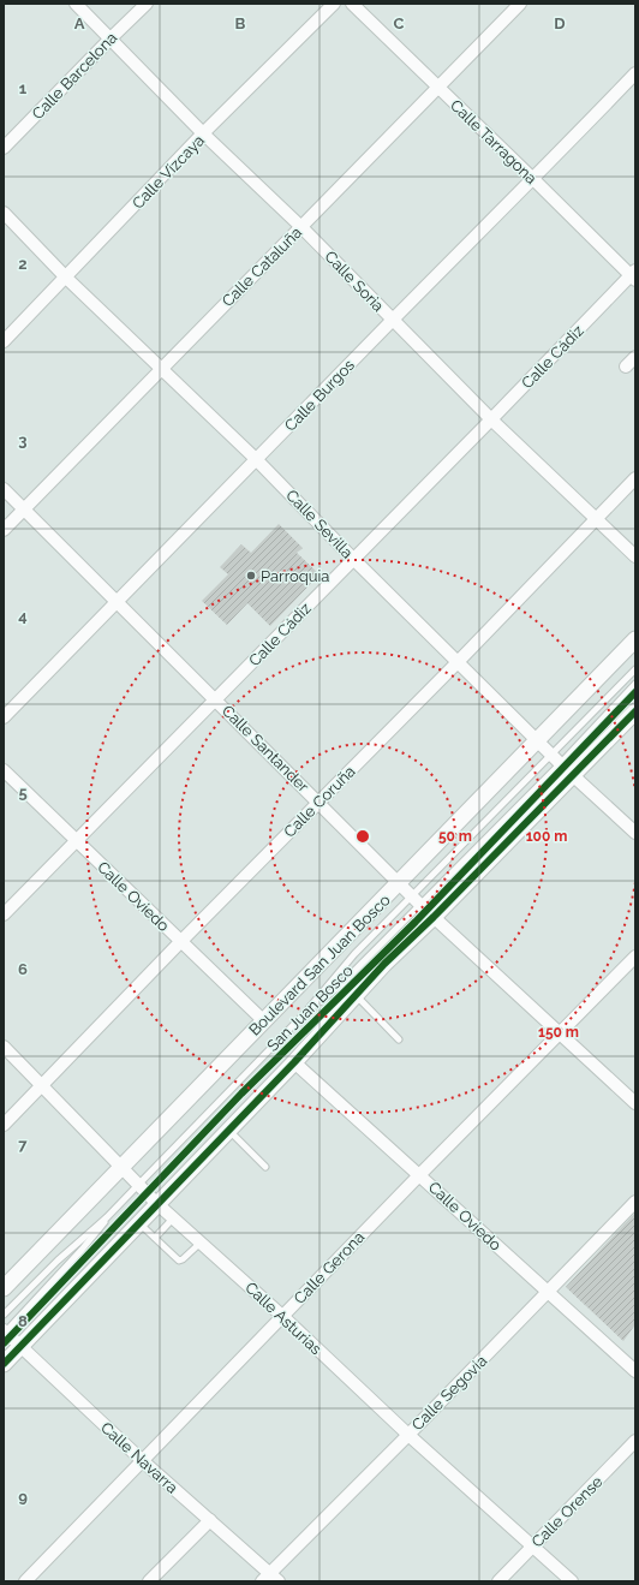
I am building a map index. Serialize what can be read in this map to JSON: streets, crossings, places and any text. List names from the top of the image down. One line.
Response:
{"streets":{"street":["Calle Barcelona","Calle Tarragona","Calle Vizcaya","Calle Cataluña","Calle Soria","Calle Cádiz","Calle Burgos","Calle Sevilla","Calle Santander","Calle Coruña","Calle Oviedo","Boulevard San Juan Bosco","Calle Gerona","Calle Asturias","Calle Segovia","Calle Navarra","Calle Orense"],"cycle path":["San Juan Bosco"]},"crossings":[["Calle Barcelona","Calle Soria"],["Calle Tarragona","Calle Cataluña"],["Calle Tarragona","Calle Cádiz"],["Calle Tarragona","Calle Burgos"],["Calle Vizcaya","Calle Soria"],["Calle Vizcaya","Calle Sevilla"],["Calle Cataluña","Calle Soria"],["Calle Cataluña","Calle Sevilla"],["Calle Cataluña","Calle Santander"],["Calle Soria","Calle Cádiz"],["Calle Soria","Calle Burgos"],["Calle Soria","Calle Coruña"],["Calle Cádiz","Calle Sevilla"],["Calle Cádiz","Calle Santander"],["Calle Cádiz","Calle Oviedo"],["Calle Burgos","Calle Sevilla"],["Calle Burgos","Calle Santander"],["Calle Sevilla","Calle Coruña"],["Calle Sevilla","Boulevard San Juan Bosco"],["Calle Santander","Calle Coruña"],["Calle Santander","Boulevard San Juan Bosco"],["Calle Santander","Calle Gerona"],["Calle Coruña","Calle Oviedo"],["Calle Coruña","Calle Asturias"],["Calle Oviedo","Boulevard San Juan Bosco"],["Calle Oviedo","Calle Gerona"],["Calle Oviedo","Calle Segovia"],["Boulevard San Juan Bosco","Calle Asturias"],["Calle Gerona","Calle Asturias"],["Calle Gerona","Calle Navarra"],["Calle Asturias","Calle Segovia"],["Calle Asturias","Calle Orense"],["Calle Segovia","Calle Navarra"]],"places":["Parroquia"],"grid":{"columns":["A","B","C","D"],"rows":["1","2","3","4","5","6","7","8","9"]},"rings":["50 m","100 m","150 m"]}
